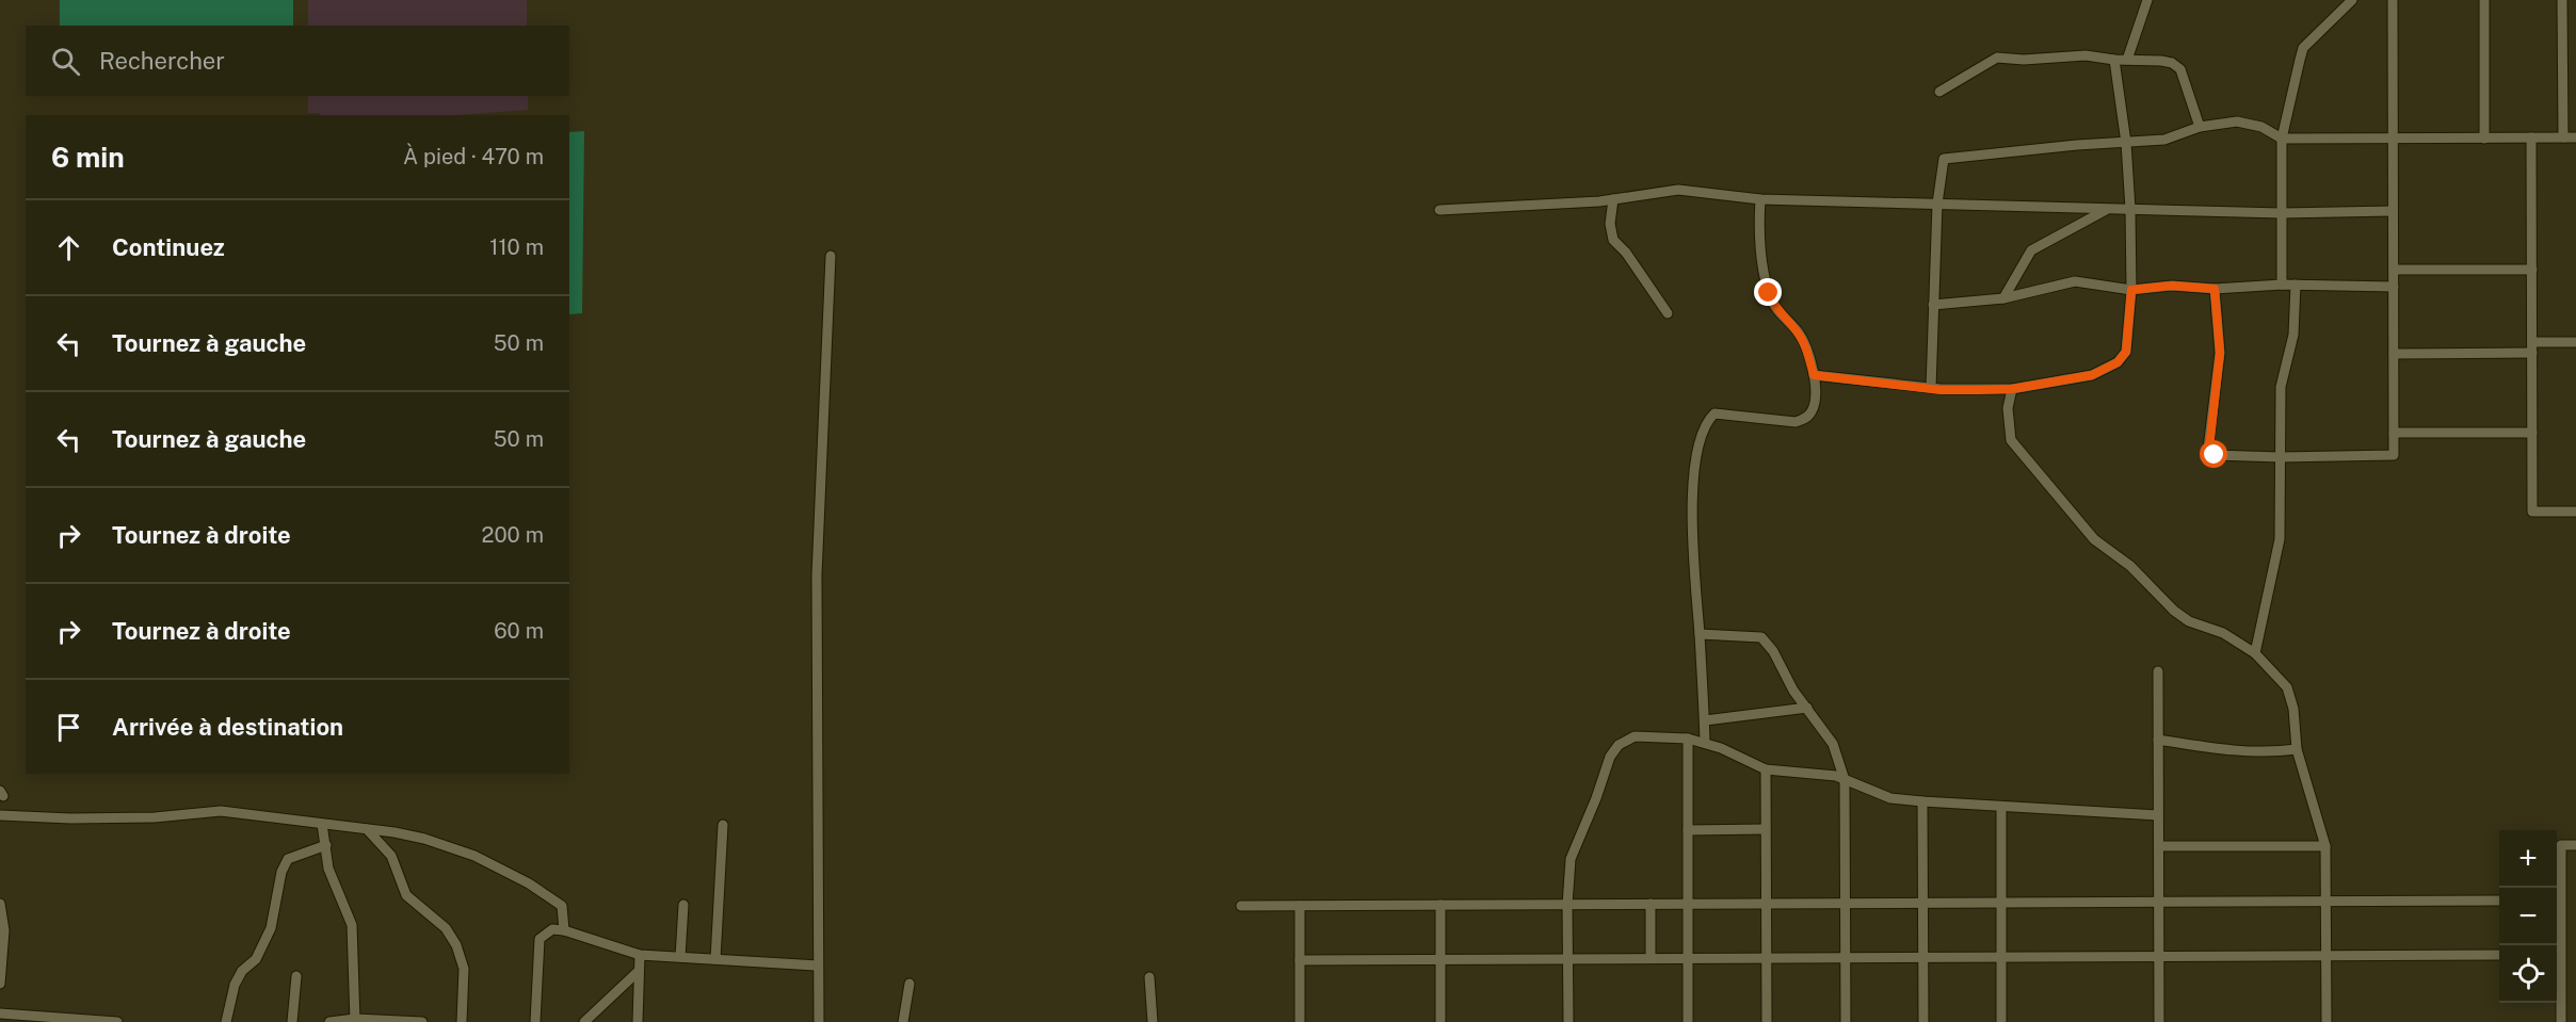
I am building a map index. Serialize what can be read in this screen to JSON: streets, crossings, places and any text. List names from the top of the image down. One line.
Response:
{"page":{"search":"Rechercher","heading":["6 min","À pied · 470 m"],"list":[["Continuez","110 m"],["Tournez à gauche","50 m"],["Tournez à gauche","50 m"],["Tournez à droite","200 m"],["Tournez à droite","60 m"],"Arrivée à destination"],"map_buttons":["+","−"]}}
